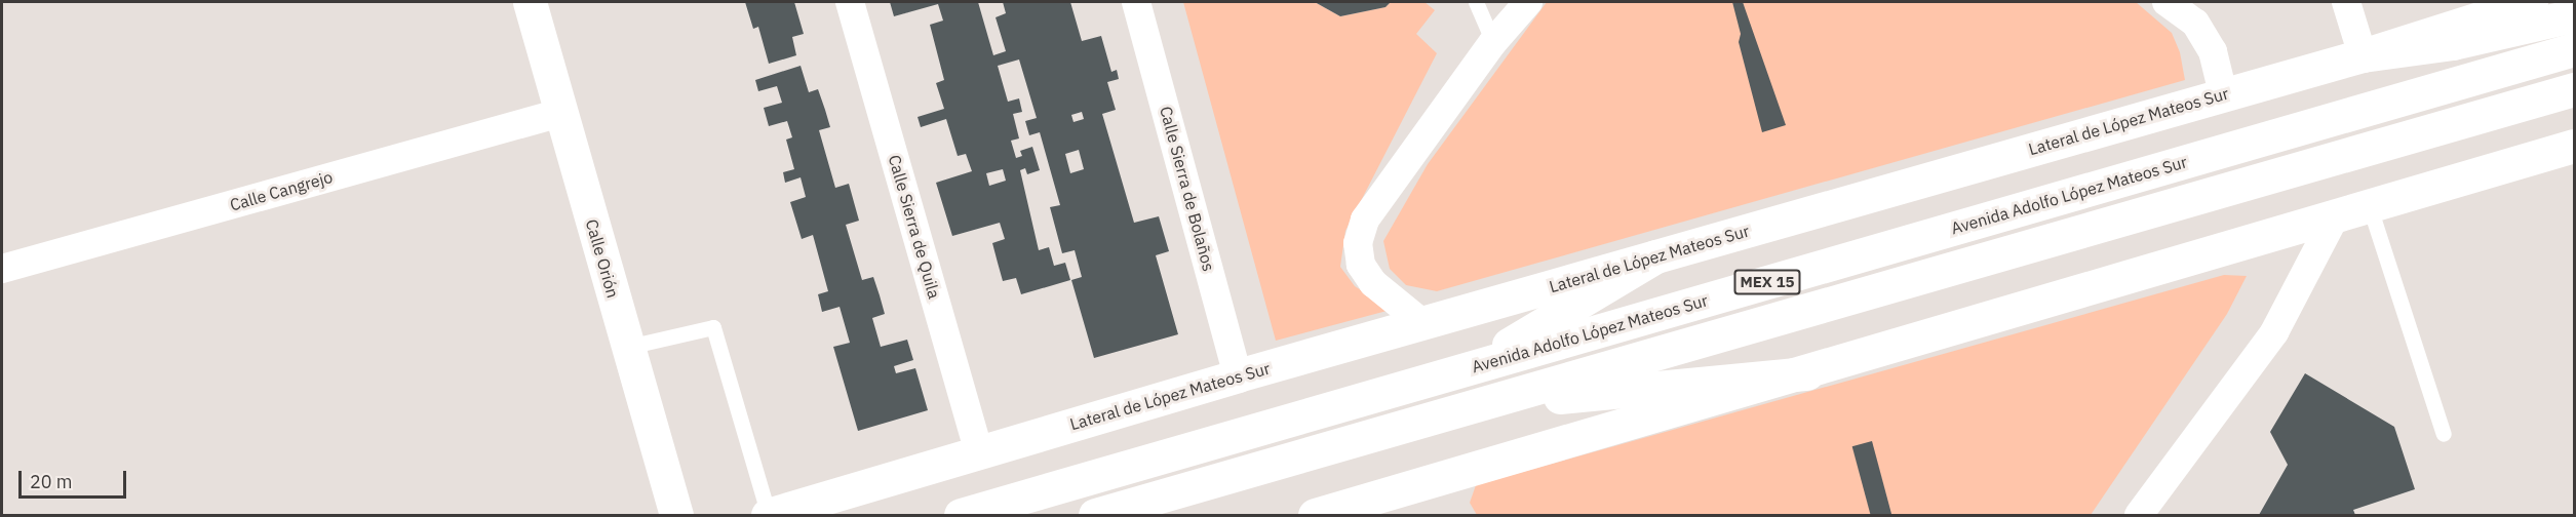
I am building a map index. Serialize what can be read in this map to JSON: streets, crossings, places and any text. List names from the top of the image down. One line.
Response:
{"streets":{"main road":["Lateral de López Mateos Sur","Avenida Adolfo López Mateos Sur","Calle Orión","MEX 15"],"street":["Calle Sierra de Bolaños","Calle Cangrejo","Calle Sierra de Quila"]},"crossings":[["Lateral de López Mateos Sur","Calle Sierra de Bolaños"],["Lateral de López Mateos Sur","Calle Sierra de Quila"],["Calle Cangrejo","Calle Orión"]],"scale_bar":"20 m"}
